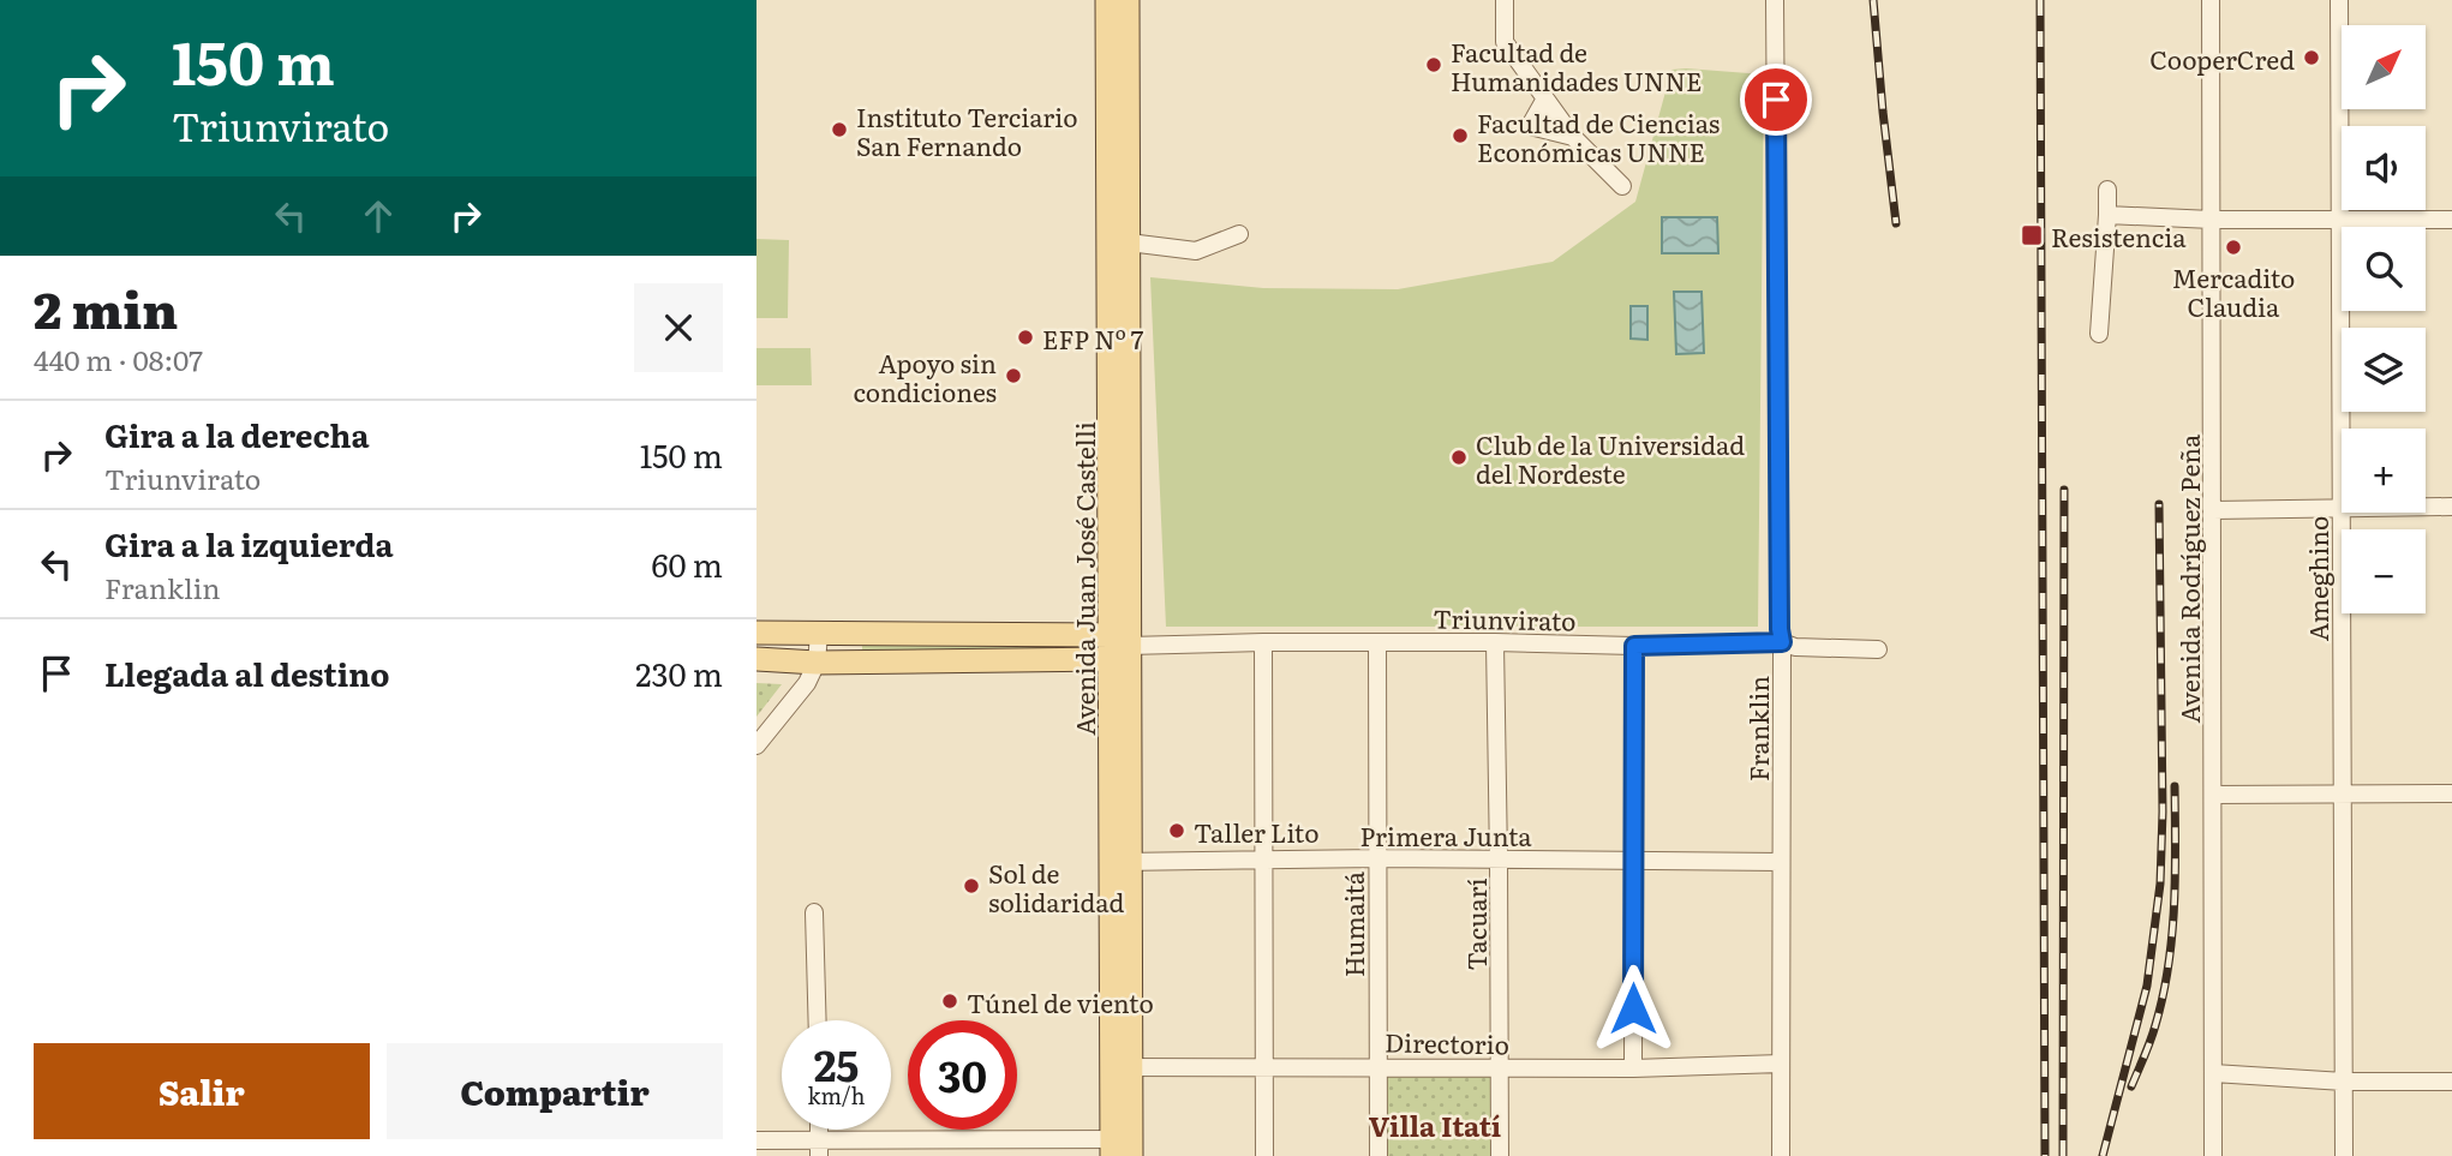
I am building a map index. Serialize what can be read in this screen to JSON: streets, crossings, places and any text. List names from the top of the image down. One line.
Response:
{"streets":{"main road":["Avenida Juan José Castelli"],"street":["Avenida Rodríguez Peña","Ameghino","Triunvirato","Franklin","Primera Junta","Humaitá","Tacuarí","Directorio"]},"crossings":[["Avenida Juan José Castelli","Triunvirato"],["Avenida Juan José Castelli","Primera Junta"],["Avenida Juan José Castelli","Directorio"],["Triunvirato","Franklin"],["Triunvirato","Humaitá"],["Triunvirato","Tacuarí"],["Franklin","Primera Junta"],["Franklin","Directorio"],["Primera Junta","Humaitá"],["Primera Junta","Tacuarí"],["Humaitá","Directorio"],["Tacuarí","Directorio"]],"districts":["Villa Itatí"],"places":{"other":["CooperCred","Facultad de Humanidades UNNE","Instituto Terciario San Fernando","Facultad de Ciencias Económicas UNNE","Mercadito Claudia","EFP Nº 7","Apoyo sin condiciones","Club de la Universidad del Nordeste","Taller Lito","Sol de solidaridad","Túnel de viento"],"transit":["Resistencia"]},"north":"top right","page":{"turn":["150 m","Triunvirato"],"map_buttons":["+","−"],"heading":["2 min","440 m · 08:07"],"list":[{"name":"Gira a la derecha","note":"Triunvirato","value":"150 m"},{"name":"Gira a la izquierda","note":"Franklin","value":"60 m"},{"name":"Llegada al destino","value":"230 m"}],"speed":"25 km/h","limit":"30","buttons":["Salir","Compartir"]}}
